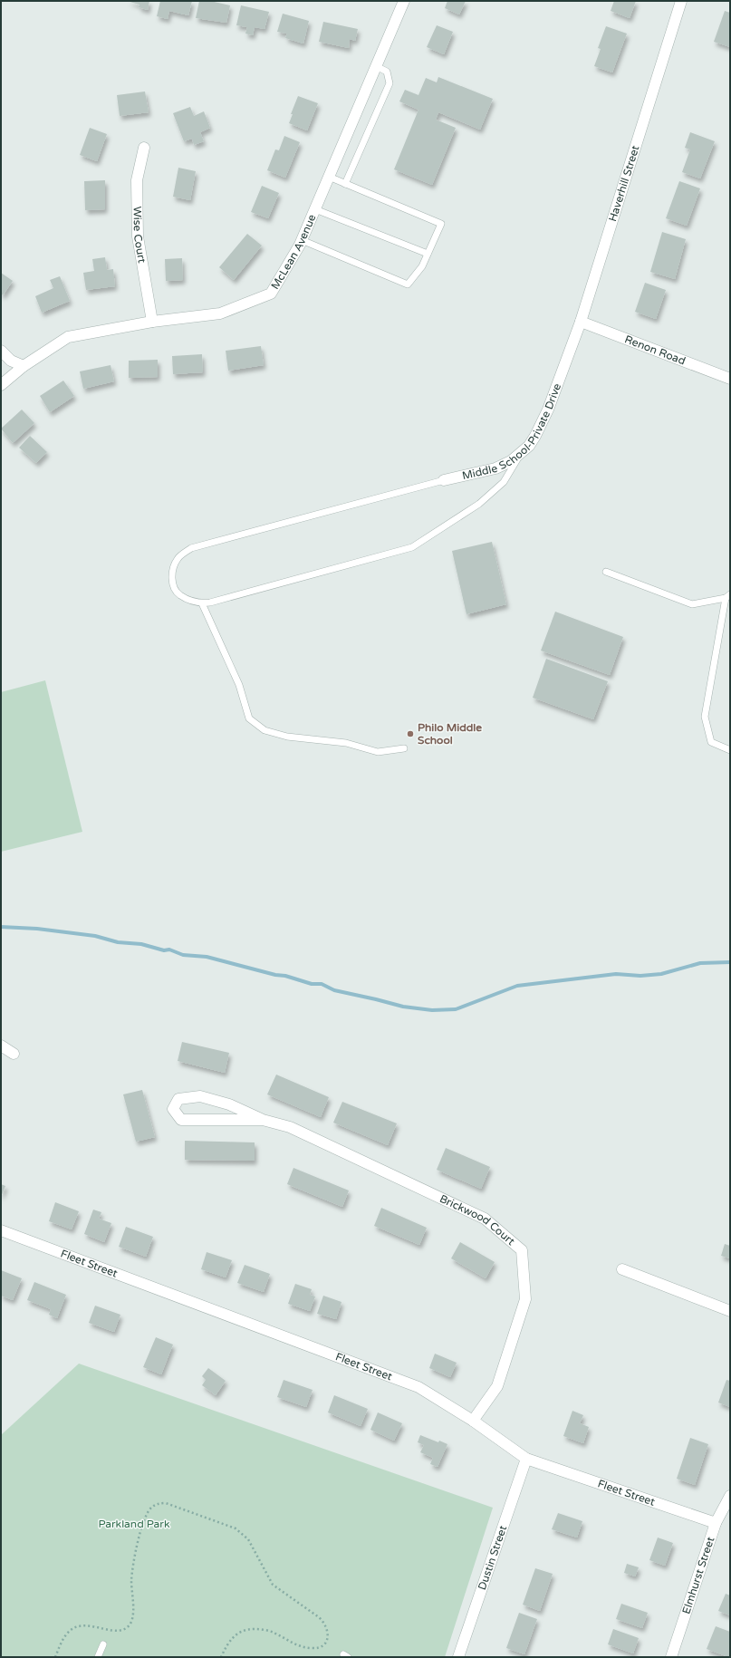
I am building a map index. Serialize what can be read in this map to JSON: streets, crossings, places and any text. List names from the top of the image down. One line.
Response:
{"streets":{"street":["Haverhill Street","Wise Court","McLean Avenue","Renon Road","Middle School-Private Drive","Brickwood Court","Fleet Street","Dustin Street","Elmhurst Street"]},"crossings":[["Haverhill Street","Renon Road"],["Haverhill Street","Middle School-Private Drive"],["Wise Court","McLean Avenue"],["Brickwood Court","Fleet Street"],["Fleet Street","Dustin Street"],["Fleet Street","Elmhurst Street"]],"parks":["Parkland Park"],"places":["Philo Middle School"]}
